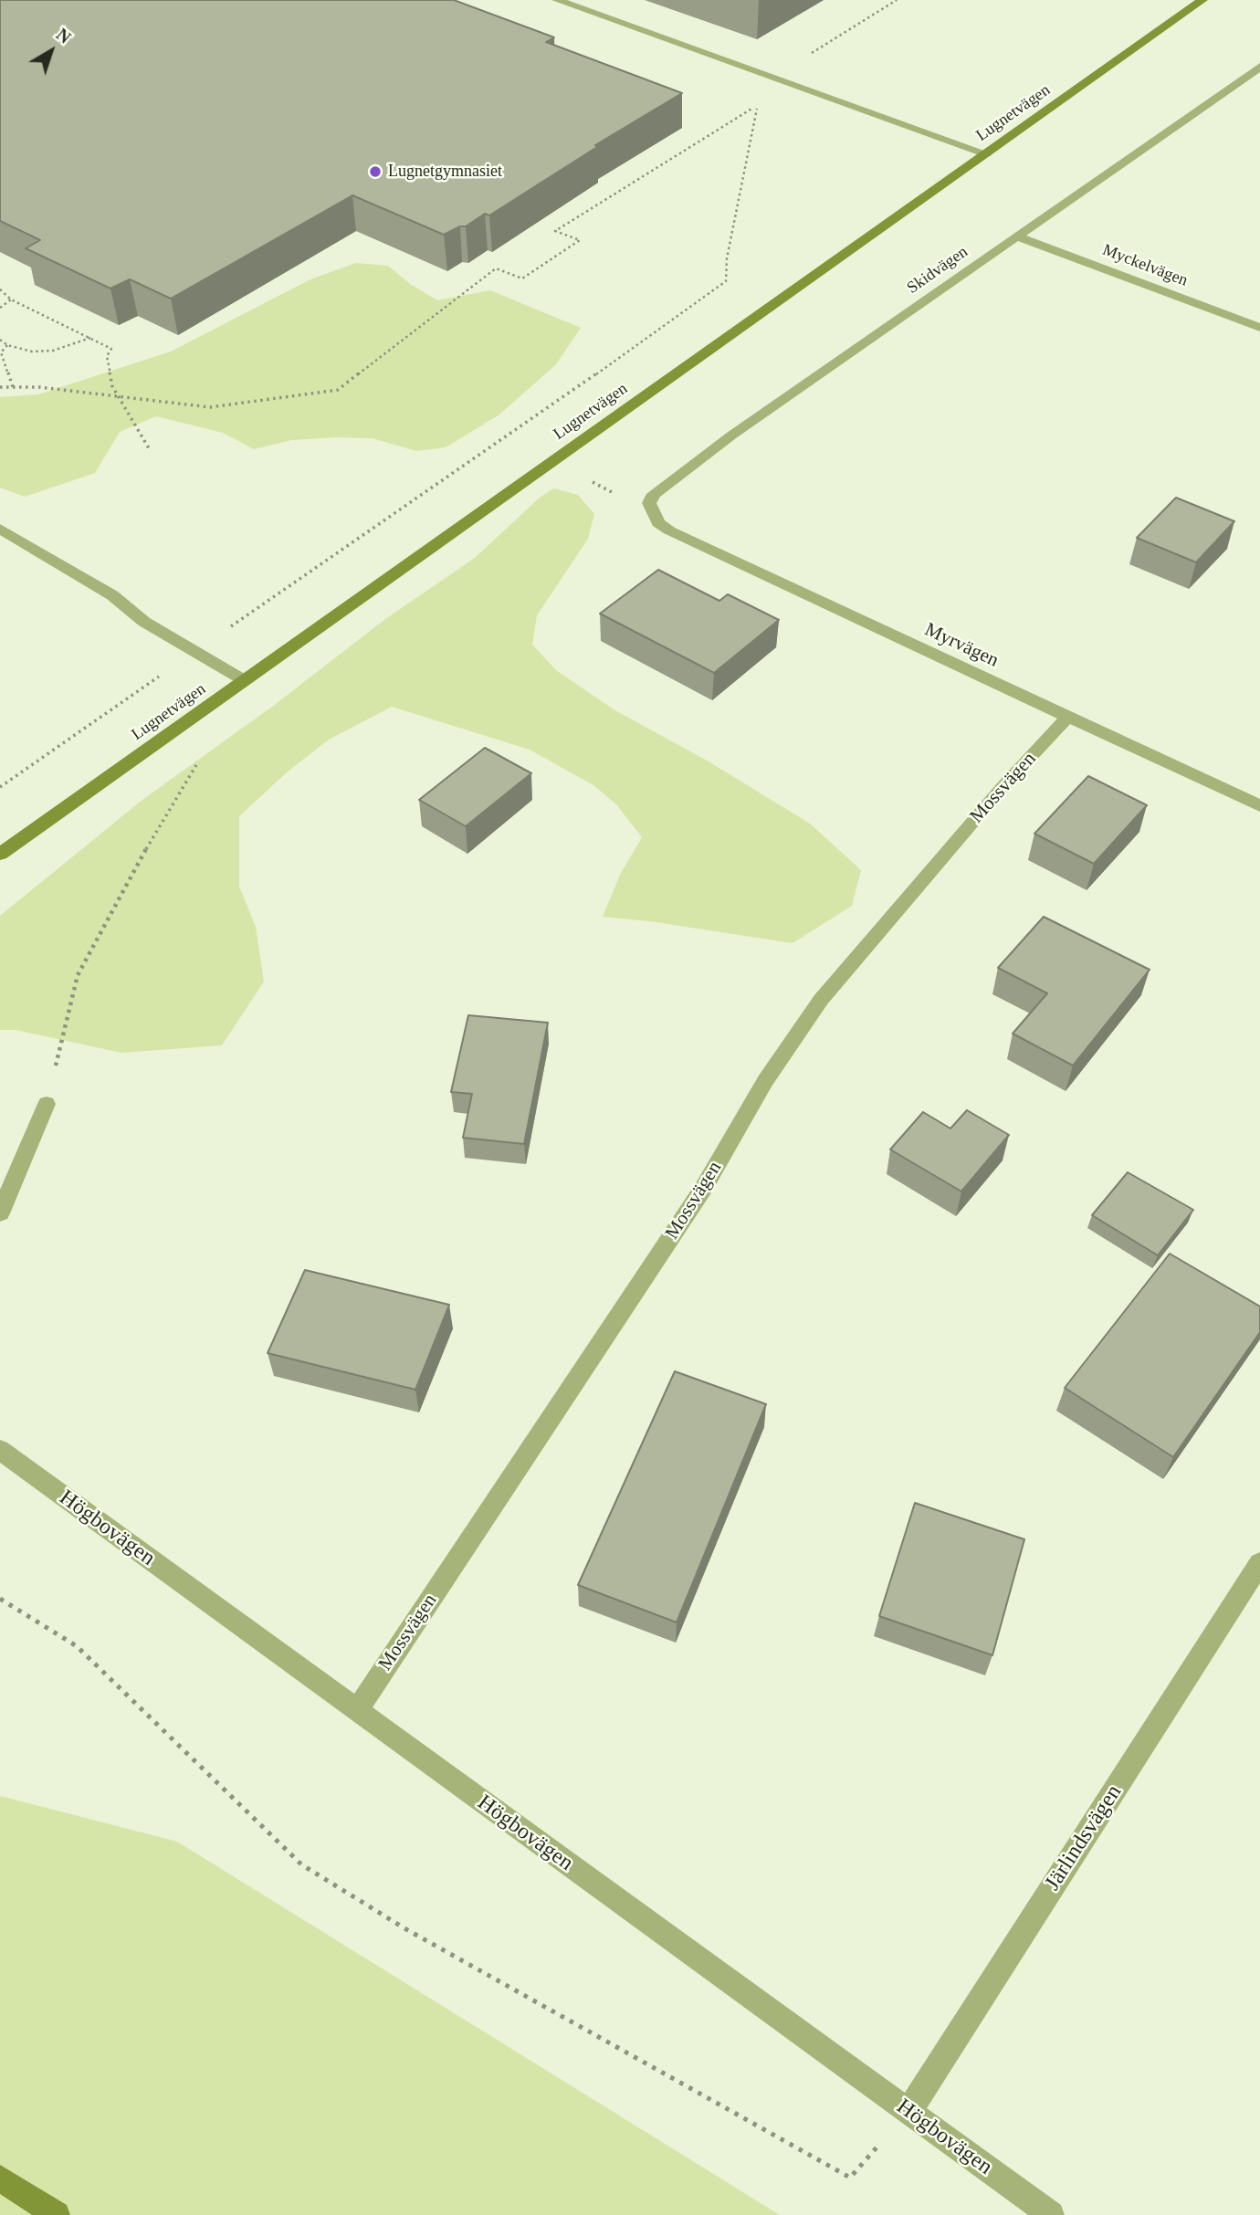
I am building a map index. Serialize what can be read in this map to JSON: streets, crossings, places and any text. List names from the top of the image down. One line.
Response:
{"streets":{"street":["Lugnetvägen","Myckelvägen","Skidvägen","Myrvägen","Mossvägen","Högbovägen","Järlindsvägen"]},"crossings":[["Myckelvägen","Skidvägen"],["Skidvägen","Myrvägen"],["Myrvägen","Mossvägen"],["Mossvägen","Högbovägen"],["Högbovägen","Järlindsvägen"]],"places":["Lugnetgymnasiet"],"north":"top right"}
